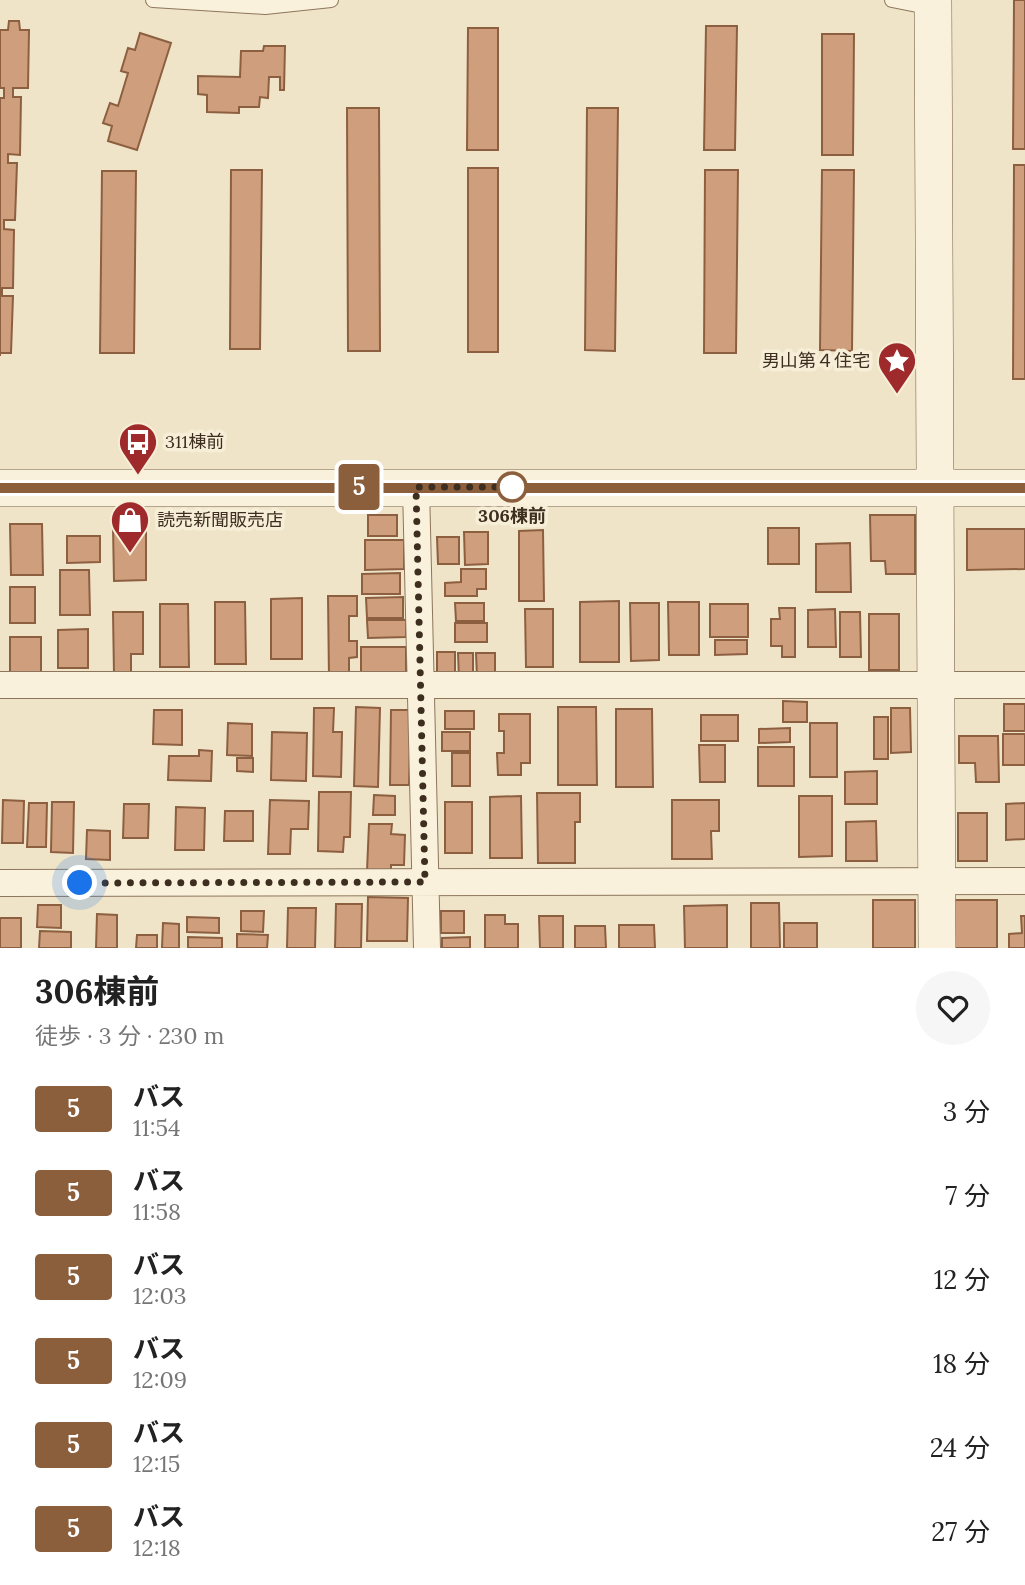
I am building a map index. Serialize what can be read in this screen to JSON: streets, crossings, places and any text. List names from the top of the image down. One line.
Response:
{"places":{"place":["男山第４住宅"],"bus stop":["311棟前"],"other":["306棟前"],"shop":["読売新聞販売店"]},"lines":["bus line 5"],"page":{"on_map":"5","heading":["306棟前","徒歩 · 3 分 · 230 m"],"list":[{"mark":"5","name":"バス","note":"11:54","value":"3 分"},{"mark":"5","name":"バス","note":"11:58","value":"7 分"},{"mark":"5","name":"バス","note":"12:03","value":"12 分"},{"mark":"5","name":"バス","note":"12:09","value":"18 分"},{"mark":"5","name":"バス","note":"12:15","value":"24 分"},{"mark":"5","name":"バス","note":"12:18","value":"27 分"}]}}
